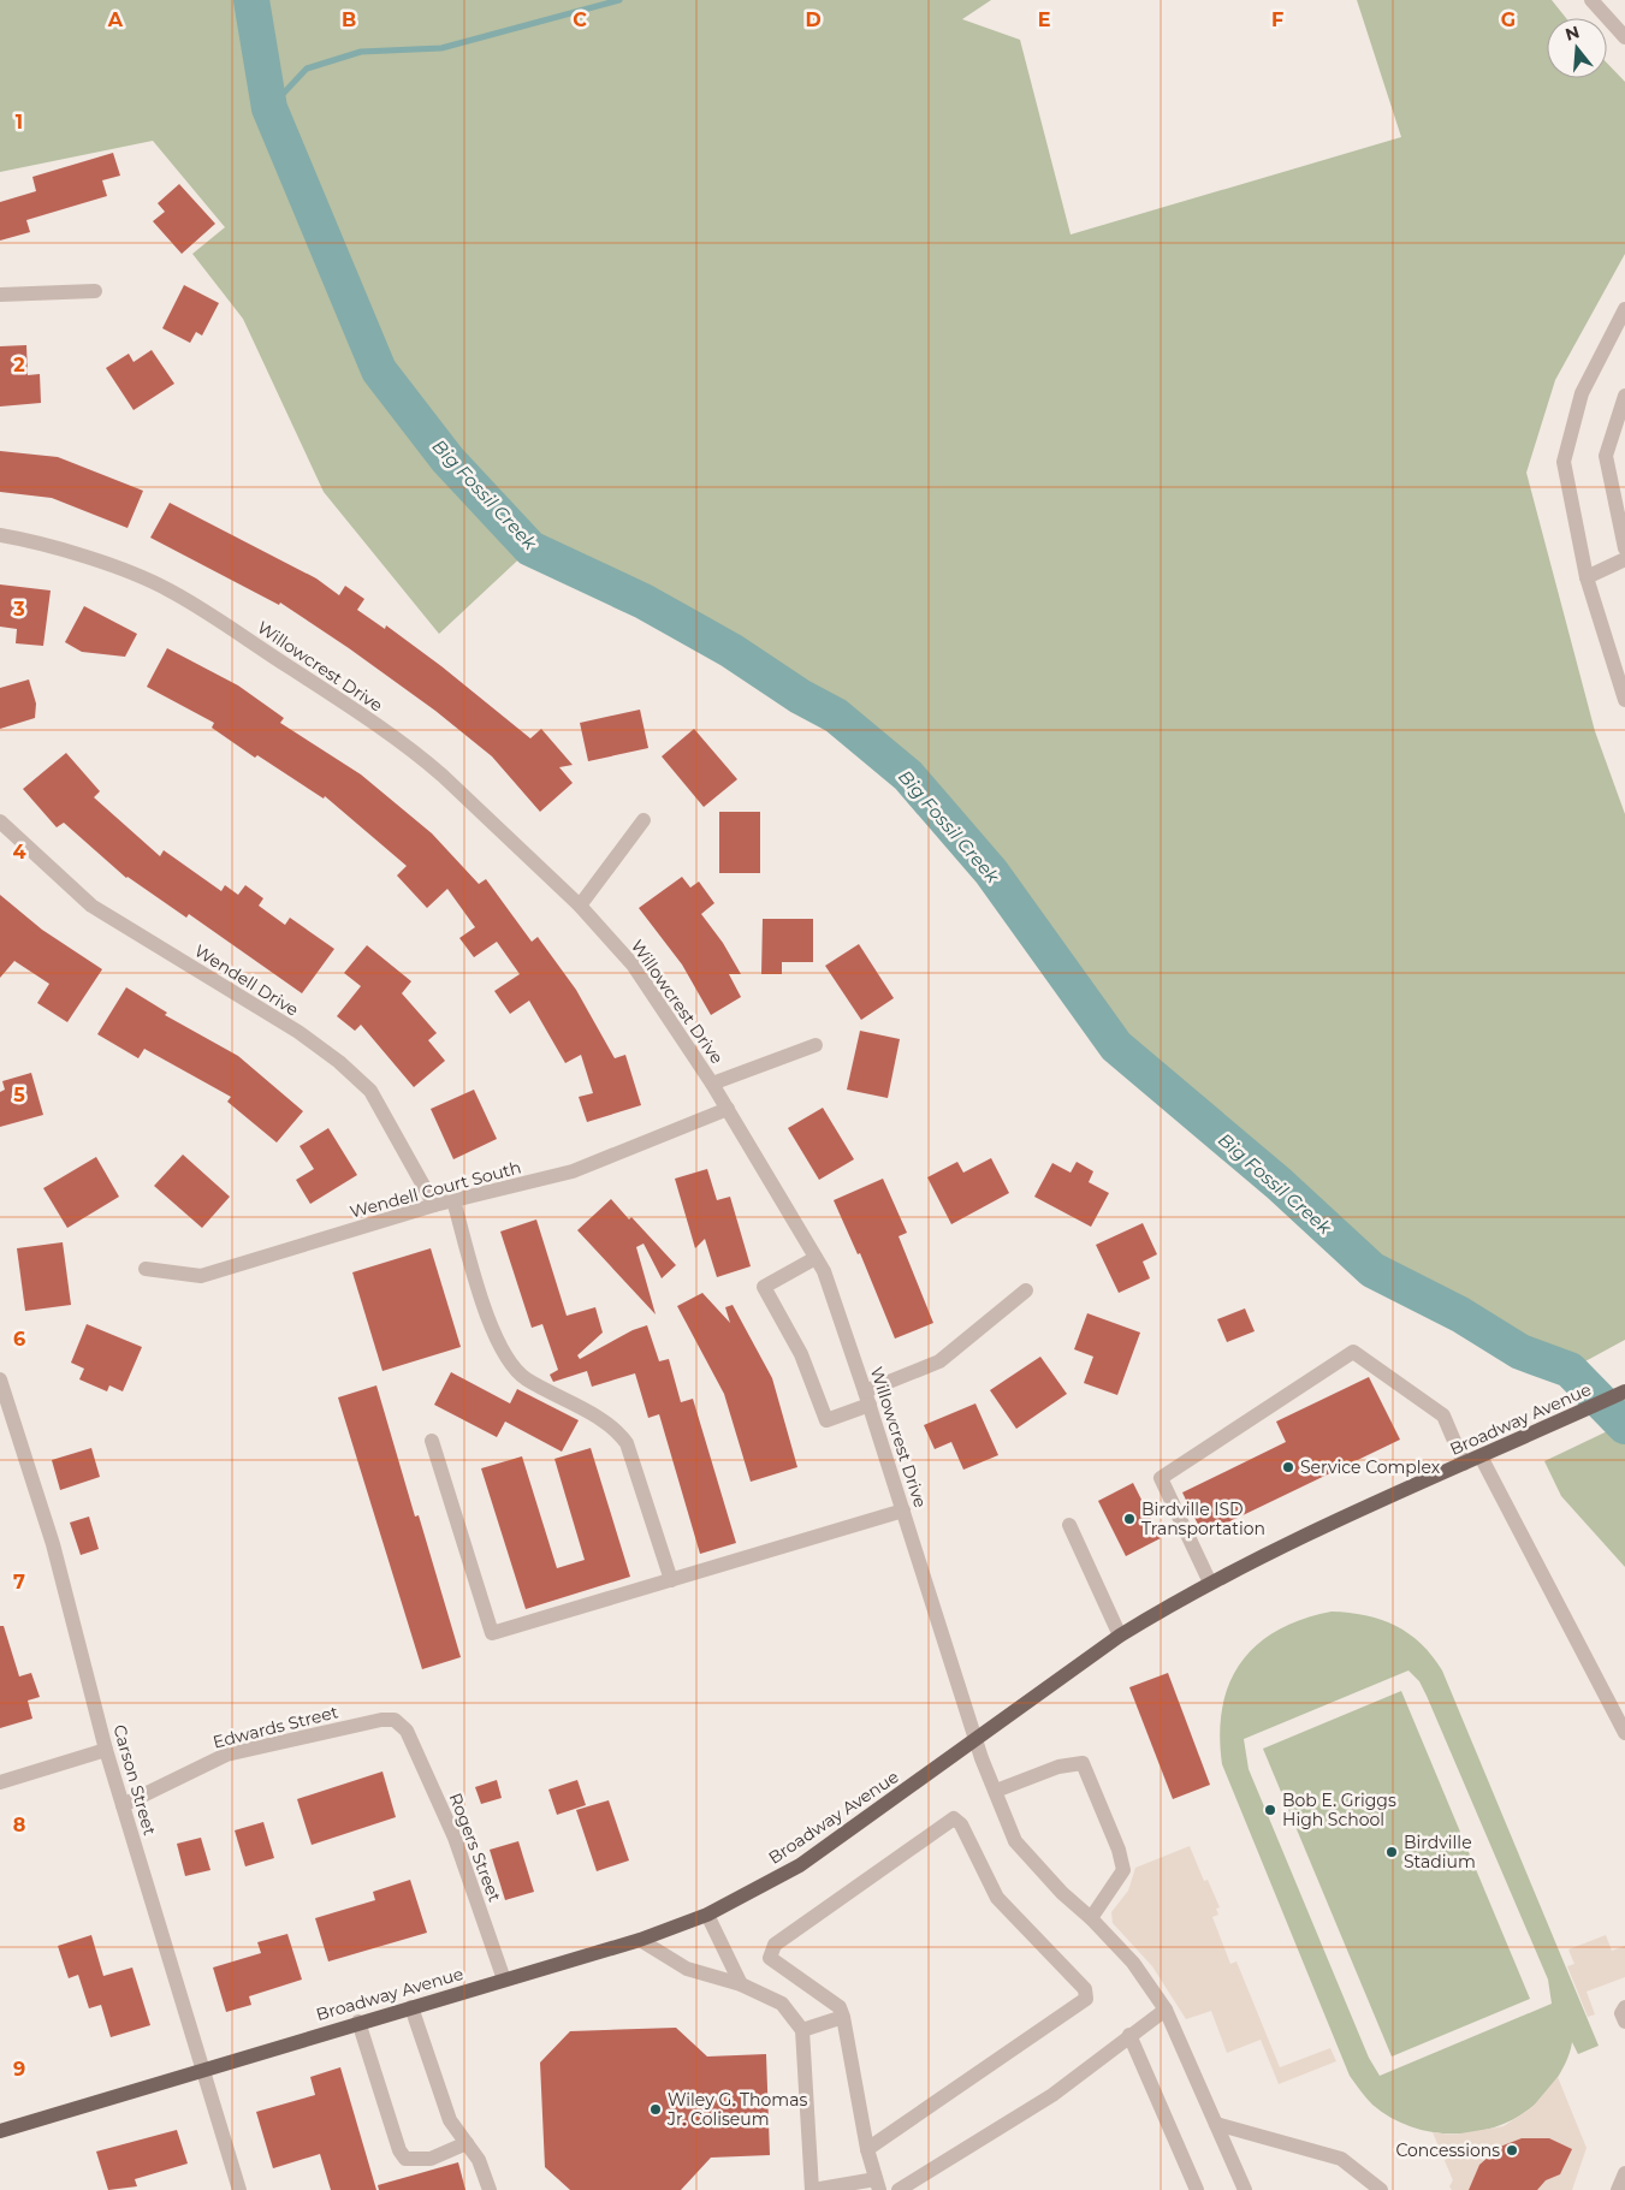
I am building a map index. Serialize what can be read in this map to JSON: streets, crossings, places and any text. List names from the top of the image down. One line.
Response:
{"streets":{"main road":["Broadway Avenue"],"street":["Willowcrest Drive","Wendell Drive","Wendell Court South","Edwards Street","Carson Street","Rogers Street"]},"crossings":[["Willowcrest Drive","Wendell Court South"],["Willowcrest Drive","Broadway Avenue"],["Wendell Drive","Wendell Court South"],["Broadway Avenue","Carson Street"],["Broadway Avenue","Rogers Street"],["Edwards Street","Carson Street"],["Edwards Street","Rogers Street"]],"water":["Big Fossil Creek"],"places":["Service Complex","Birdville ISD Transportation","Bob E. Griggs High School","Birdville Stadium","Wiley G. Thomas Jr. Coliseum","Concessions"],"north":"top","grid":{"columns":["A","B","C","D","E","F","G"],"rows":["1","2","3","4","5","6","7","8","9"]}}
